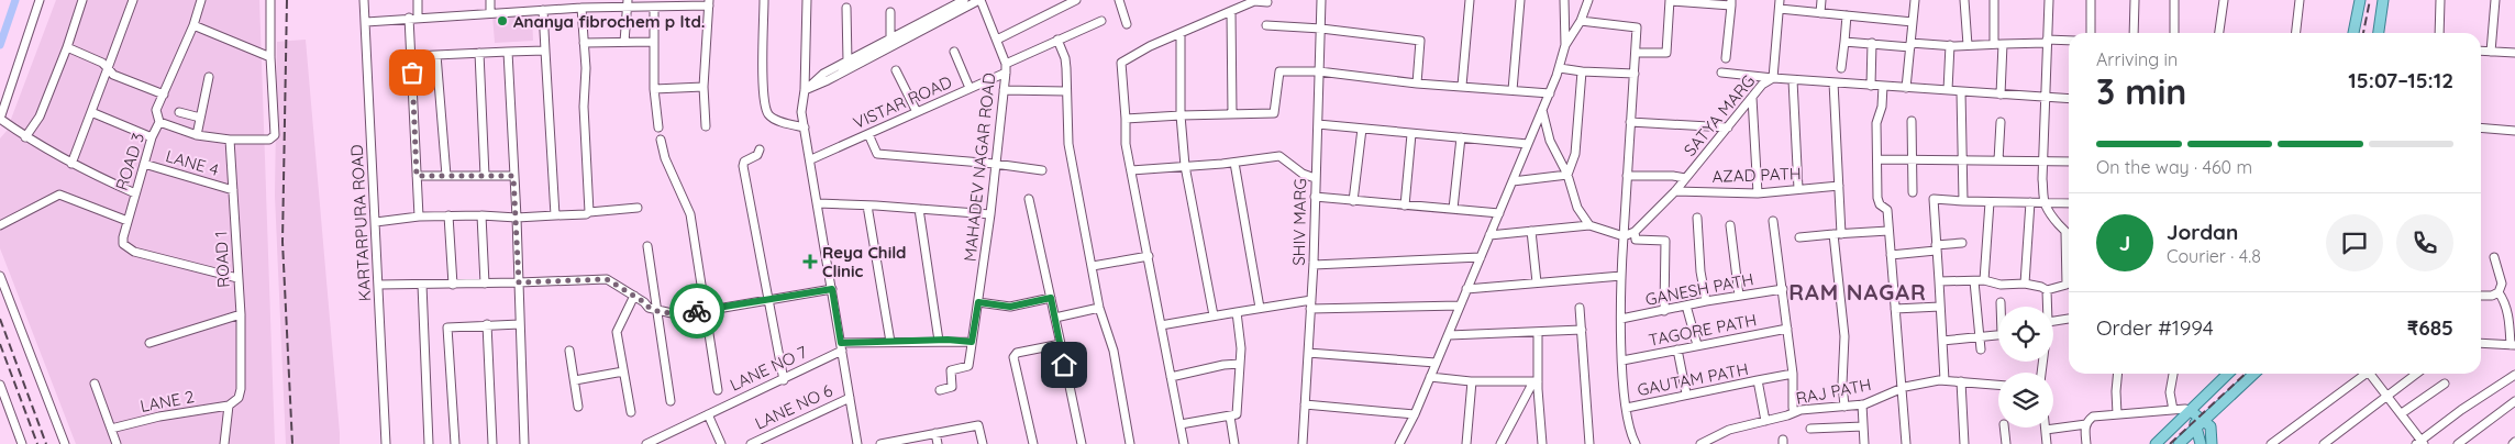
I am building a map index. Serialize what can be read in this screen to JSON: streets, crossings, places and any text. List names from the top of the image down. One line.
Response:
{"streets":{"street":["VISTAR ROAD","SATYA MARG","ROAD 3","LANE 4","MAHADEV NAGAR ROAD","AZAD PATH","SHIV MARG","KARTARPURA ROAD","ROAD 1","GANESH PATH","TAGORE PATH","LANE NO 7","GAUTAM PATH","RAJ PATH","LANE 2","LANE NO 6"]},"crossings":[["VISTAR ROAD","MAHADEV NAGAR ROAD"],["SATYA MARG","AZAD PATH"],["ROAD 3","LANE 4"],["ROAD 3","ROAD 1"],["LANE 4","ROAD 1"],["ROAD 1","LANE 2"],["GAUTAM PATH","RAJ PATH"]],"districts":["RAM NAGAR"],"places":{"other":["Ananya fibrochem p ltd."],"health":["Reya Child Clinic"]},"page":{"heading":["3 min","Arriving in","15:07–15:12"],"panel":["Jordan","Courier · 4.8","Order #1994","₹685"],"bar":"On the way · 460 m","round":"J"}}
